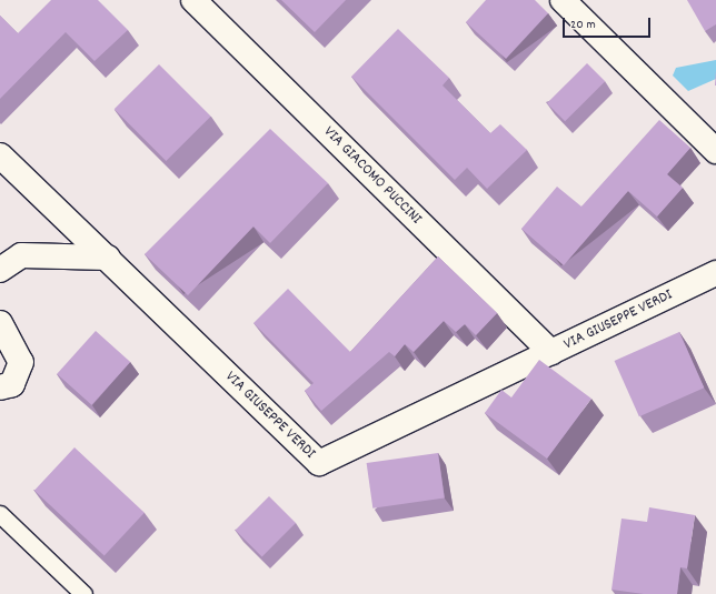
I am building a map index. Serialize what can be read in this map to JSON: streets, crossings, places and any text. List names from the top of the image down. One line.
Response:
{"streets":{"street":["VIA GIACOMO PUCCINI","VIA GIUSEPPE VERDI"]},"crossings":[["VIA GIACOMO PUCCINI","VIA GIUSEPPE VERDI"]],"scale_bar":"20 m"}
